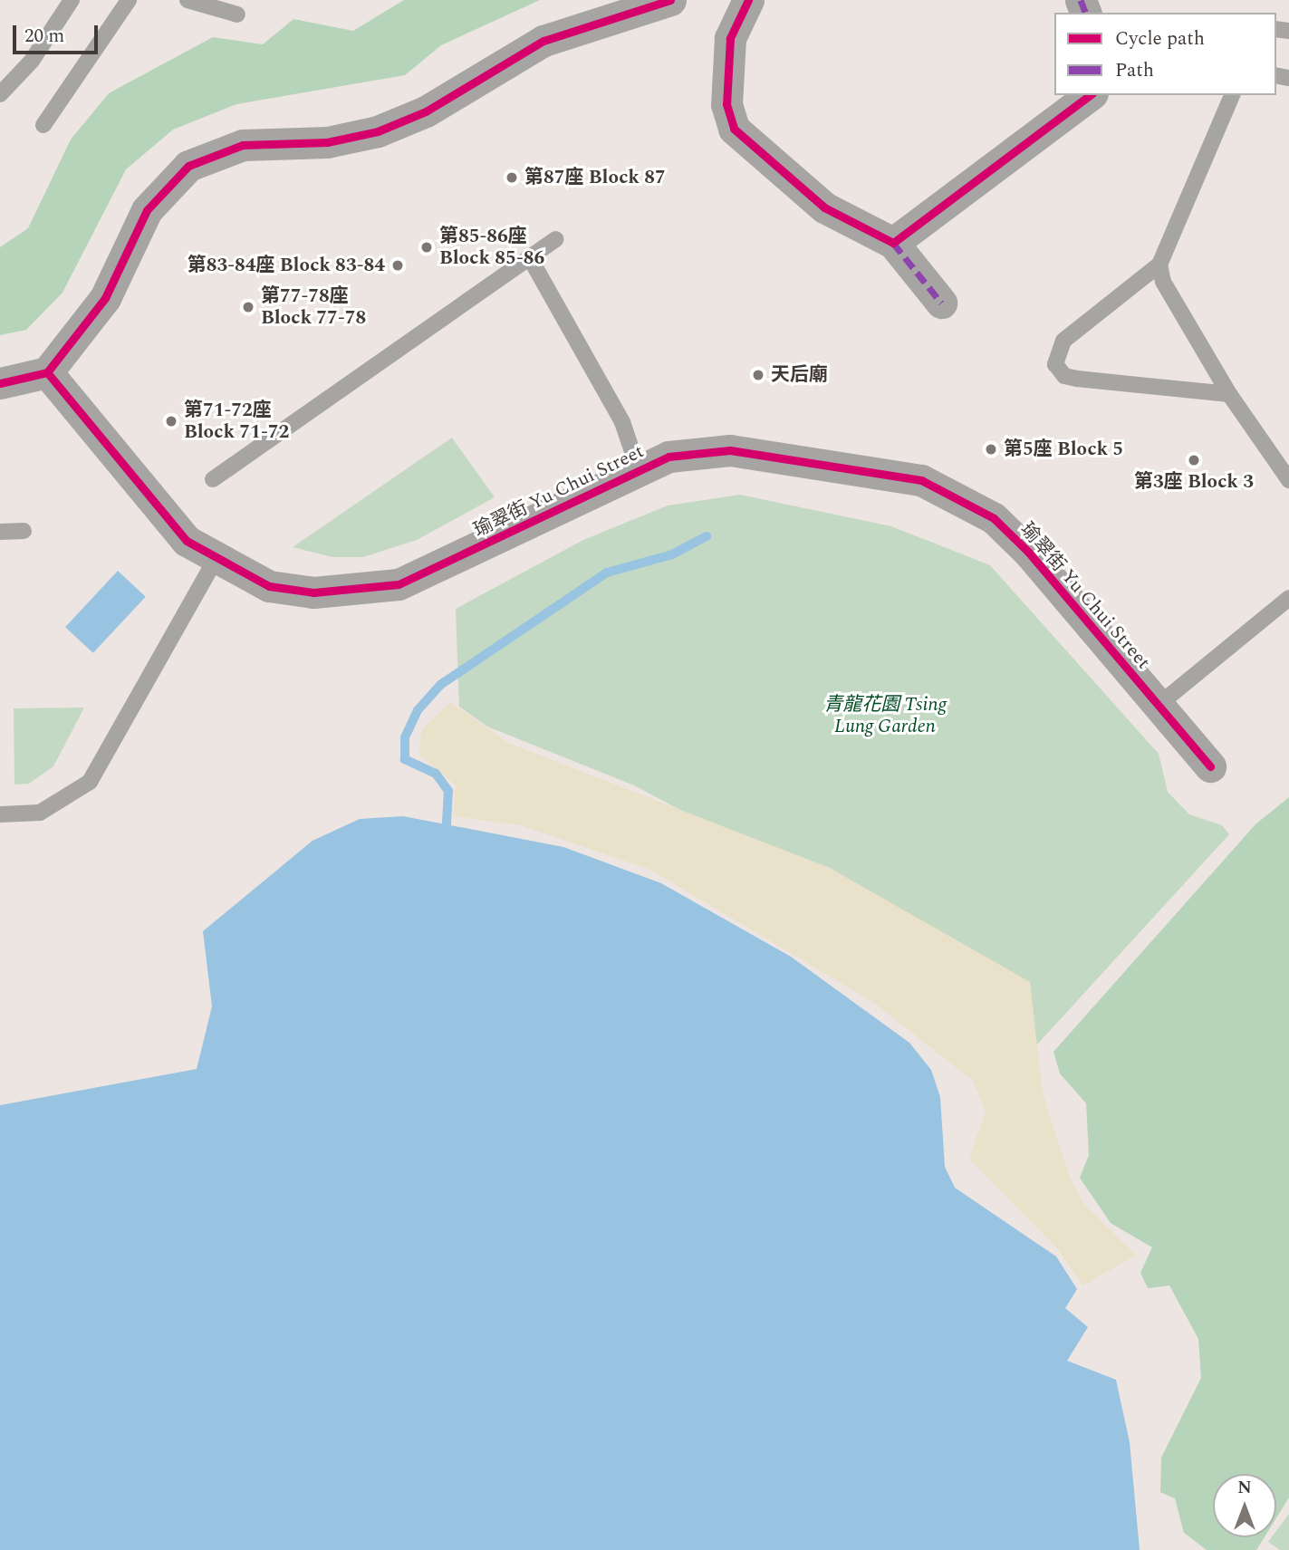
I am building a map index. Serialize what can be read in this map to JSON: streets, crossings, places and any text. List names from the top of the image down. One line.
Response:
{"streets":{"street":["瑜翠街 Yu Chui Street"]},"parks":["青龍花園 Tsing Lung Garden"],"places":["第87座 Block 87","第85-86座 Block 85-86","第83-84座 Block 83-84","第77-78座 Block 77-78","天后廟","第71-72座 Block 71-72","第5座 Block 5","第3座 Block 3"],"legend":["Cycle path","Path"],"scale_bar":"20 m","north":"top"}
